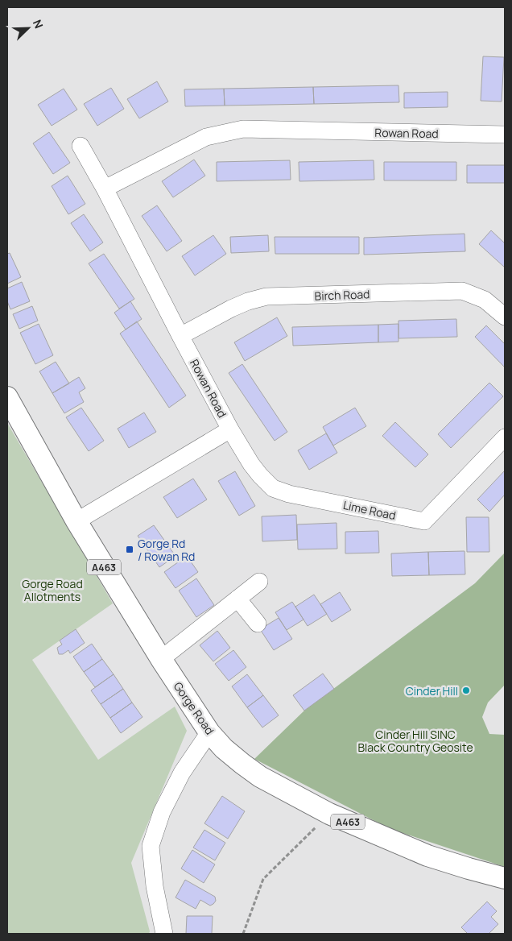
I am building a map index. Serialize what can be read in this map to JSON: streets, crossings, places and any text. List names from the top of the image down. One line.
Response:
{"streets":{"main road":["A463","Gorge Road"],"street":["Rowan Road","Birch Road","Lime Road"]},"crossings":[["Rowan Road","Birch Road"],["Rowan Road","Lime Road"],["Rowan Road","Gorge Road"]],"parks":["Gorge Road Allotments","Cinder Hill SINC Black Country Geosite"],"places":{"transit":["Gorge Rd / Rowan Rd"],"other":["Cinder Hill"]},"north":"top right"}
